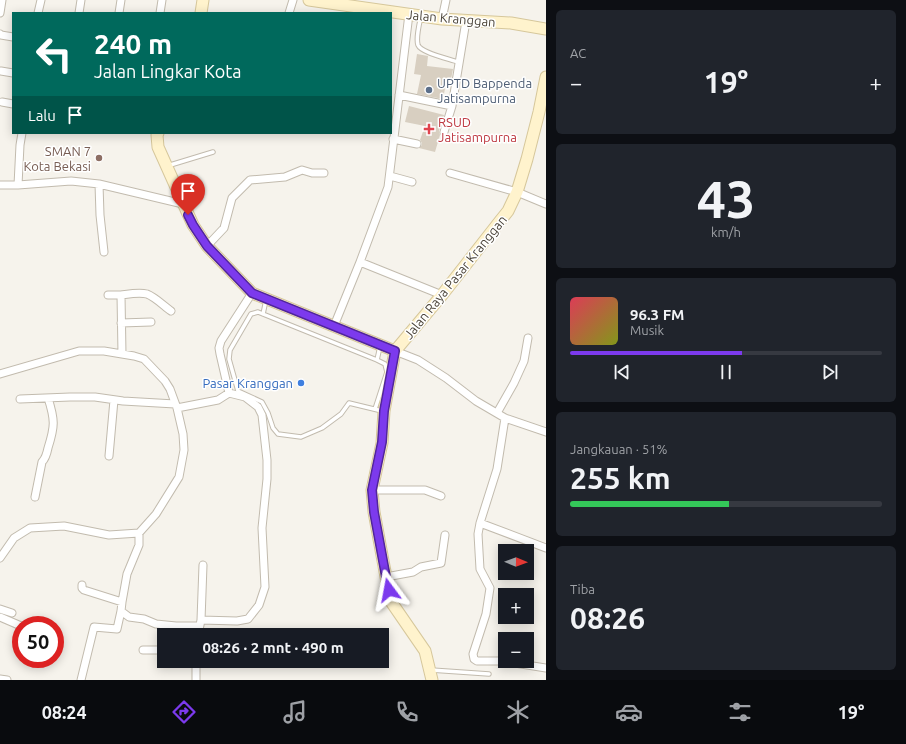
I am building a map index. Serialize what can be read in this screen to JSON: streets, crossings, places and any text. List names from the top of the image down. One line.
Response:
{"streets":{"main road":["Jalan Kranggan","Jalan Raya Pasar Kranggan"]},"places":{"other":["UPTD Bappenda Jatisampurna","SMAN 7 Kota Bekasi","Pasar Kranggan"],"health":["RSUD Jatisampurna"]},"north":"right","page":{"tile":["AC",["43","km/h"],["Jangkauan · 51%","255 km"],["Tiba","08:26"]],"turn":["240 m","Jalan Lingkar Kota"],"heat":["−","19°","+"],"then":"Lalu","song":["96.3 FM","Musik"],"map_buttons":["+","−"],"limit":"50","trip":"08:26 · 2 mnt · 490 m","tabs":["08:24","19°"]}}
